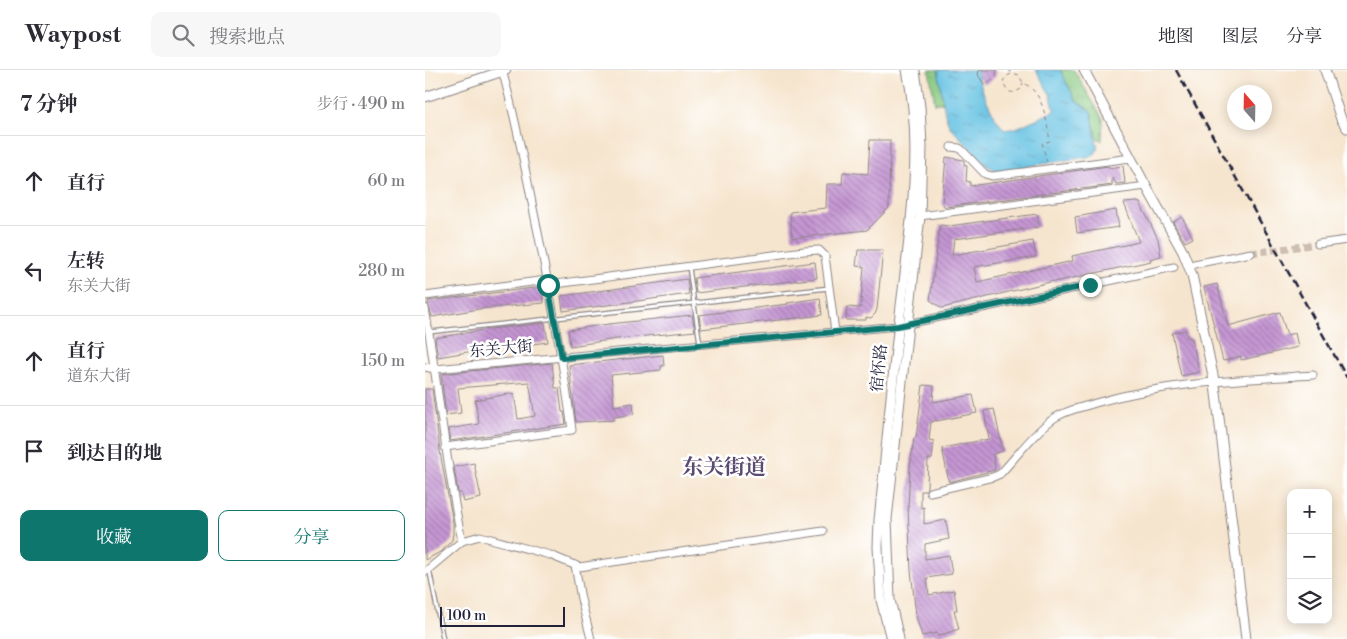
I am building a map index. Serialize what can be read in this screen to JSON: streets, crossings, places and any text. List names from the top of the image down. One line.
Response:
{"streets":{"main road":["宿怀路"],"street":["东关大街"]},"crossings":[["东关大街","宿怀路"]],"districts":["东关街道"],"scale_bar":"100 m","north":"top","page":{"header":"Waypost","search":"搜索地点","nav":["地图","图层","分享"],"heading":["7 分钟","步行 · 490 m"],"list":[["直行","60 m"],["左转","东关大街","280 m"],["直行","道东大街","150 m"],"到达目的地"],"map_buttons":["+","−"],"buttons":["收藏","分享"],"scale":"100 m"}}
